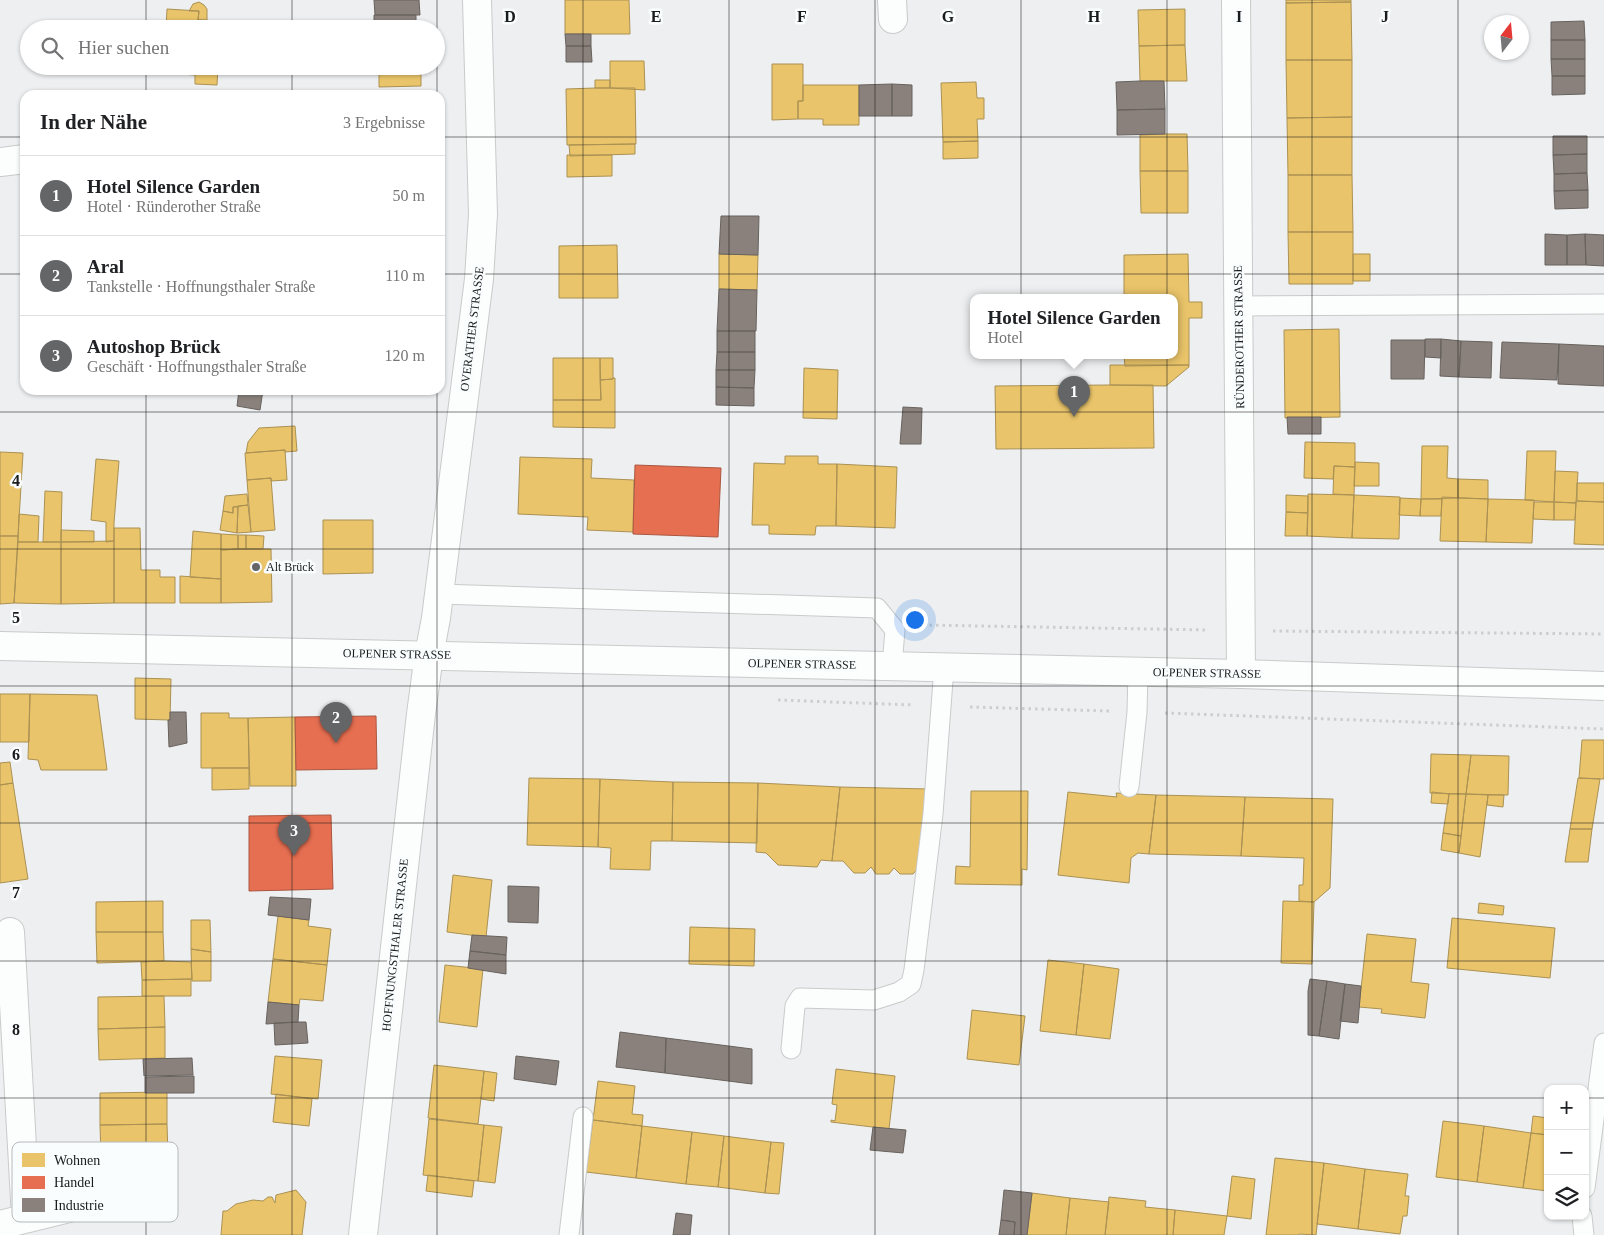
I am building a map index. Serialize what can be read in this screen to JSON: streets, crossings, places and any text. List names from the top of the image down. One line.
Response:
{"streets":{"street":["OVERATHER STRASSE","RÜNDEROTHER STRASSE","OLPENER STRASSE","HOFFNUNGSTHALER STRASSE"]},"crossings":[["OVERATHER STRASSE","OLPENER STRASSE"],["OVERATHER STRASSE","HOFFNUNGSTHALER STRASSE"],["RÜNDEROTHER STRASSE","OLPENER STRASSE"],["OLPENER STRASSE","HOFFNUNGSTHALER STRASSE"]],"places":["Alt Brück"],"legend":["Wohnen","Handel","Industrie"],"north":"top","page":{"search":"Hier suchen","heading":["In der Nähe","3 Ergebnisse"],"list":[{"mark":"1","name":"Hotel Silence Garden","note":"Hotel · Ründerother Straße","value":"50 m"},{"mark":"2","name":"Aral","note":"Tankstelle · Hoffnungsthaler Straße","value":"110 m"},{"mark":"3","name":"Autoshop Brück","note":"Geschäft · Hoffnungsthaler Straße","value":"120 m"}],"popup":["Hotel Silence Garden","Hotel"],"pins":["1","2","3"],"map_buttons":["+","−"]},"grid":{"columns":["D","E","F","G","H","I","J"],"rows":["4","5","6","7","8"]}}
